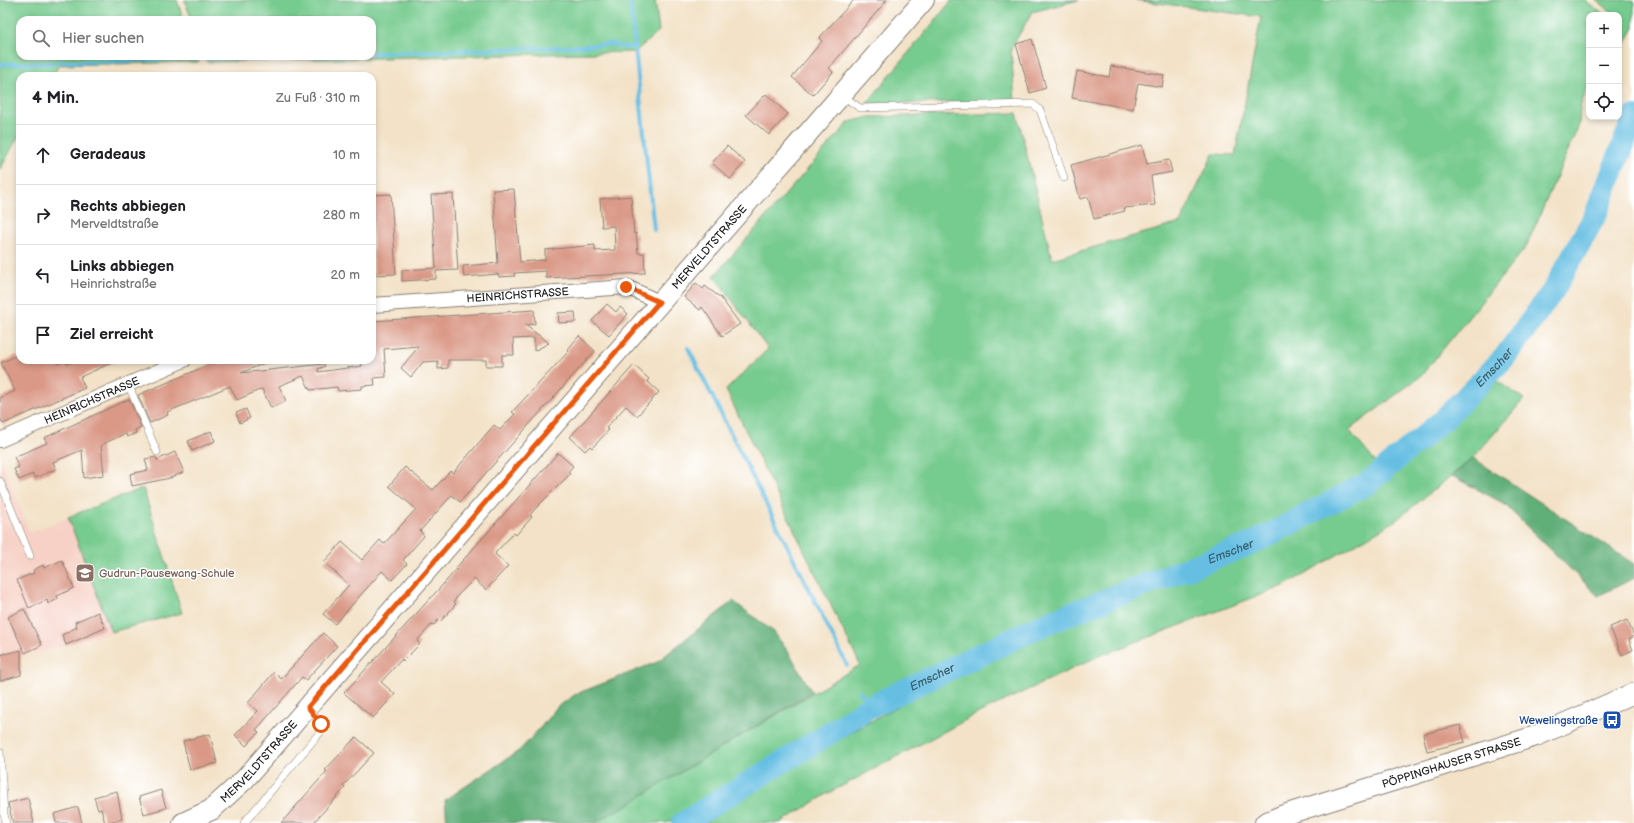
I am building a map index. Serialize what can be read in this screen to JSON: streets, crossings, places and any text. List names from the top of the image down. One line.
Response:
{"streets":{"main road":["MERVELDTSTRASSE","PÖPPINGHAUSER STRASSE"],"street":["HEINRICHSTRASSE"]},"crossings":[["MERVELDTSTRASSE","HEINRICHSTRASSE"]],"water":["Emscher"],"places":{"school or university":["Gudrun-Pausewang-Schule"],"bus stop":["Wewelingstraße"]},"page":{"map_buttons":["+","−"],"search":"Hier suchen","heading":["4 Min.","Zu Fuß · 310 m"],"list":[["Geradeaus","10 m"],["Rechts abbiegen","Merveldtstraße","280 m"],["Links abbiegen","Heinrichstraße","20 m"],"Ziel erreicht"]}}
